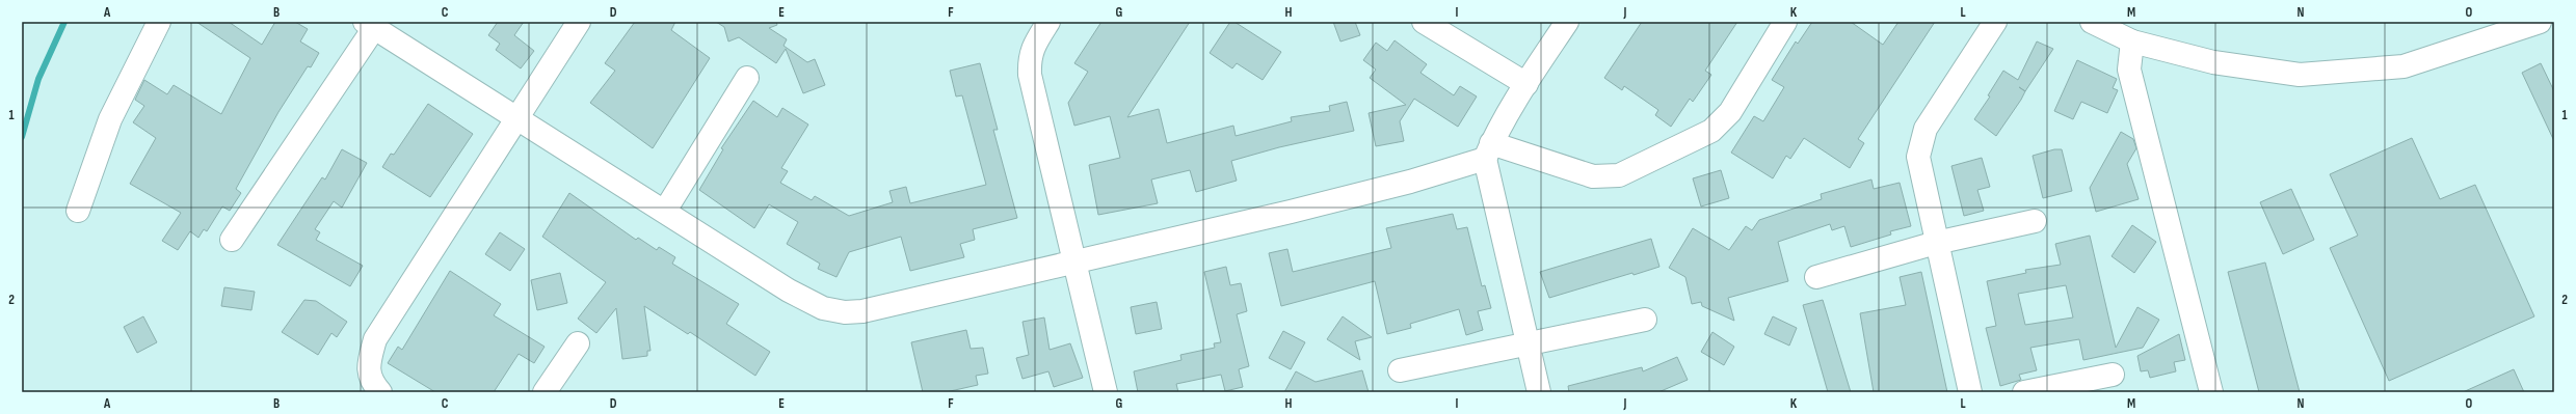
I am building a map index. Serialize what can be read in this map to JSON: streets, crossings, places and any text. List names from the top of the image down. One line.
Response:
{"grid":{"columns":["A","B","C","D","E","F","G","H","I","J","K","L","M","N","O"],"rows":["1","2"]}}
